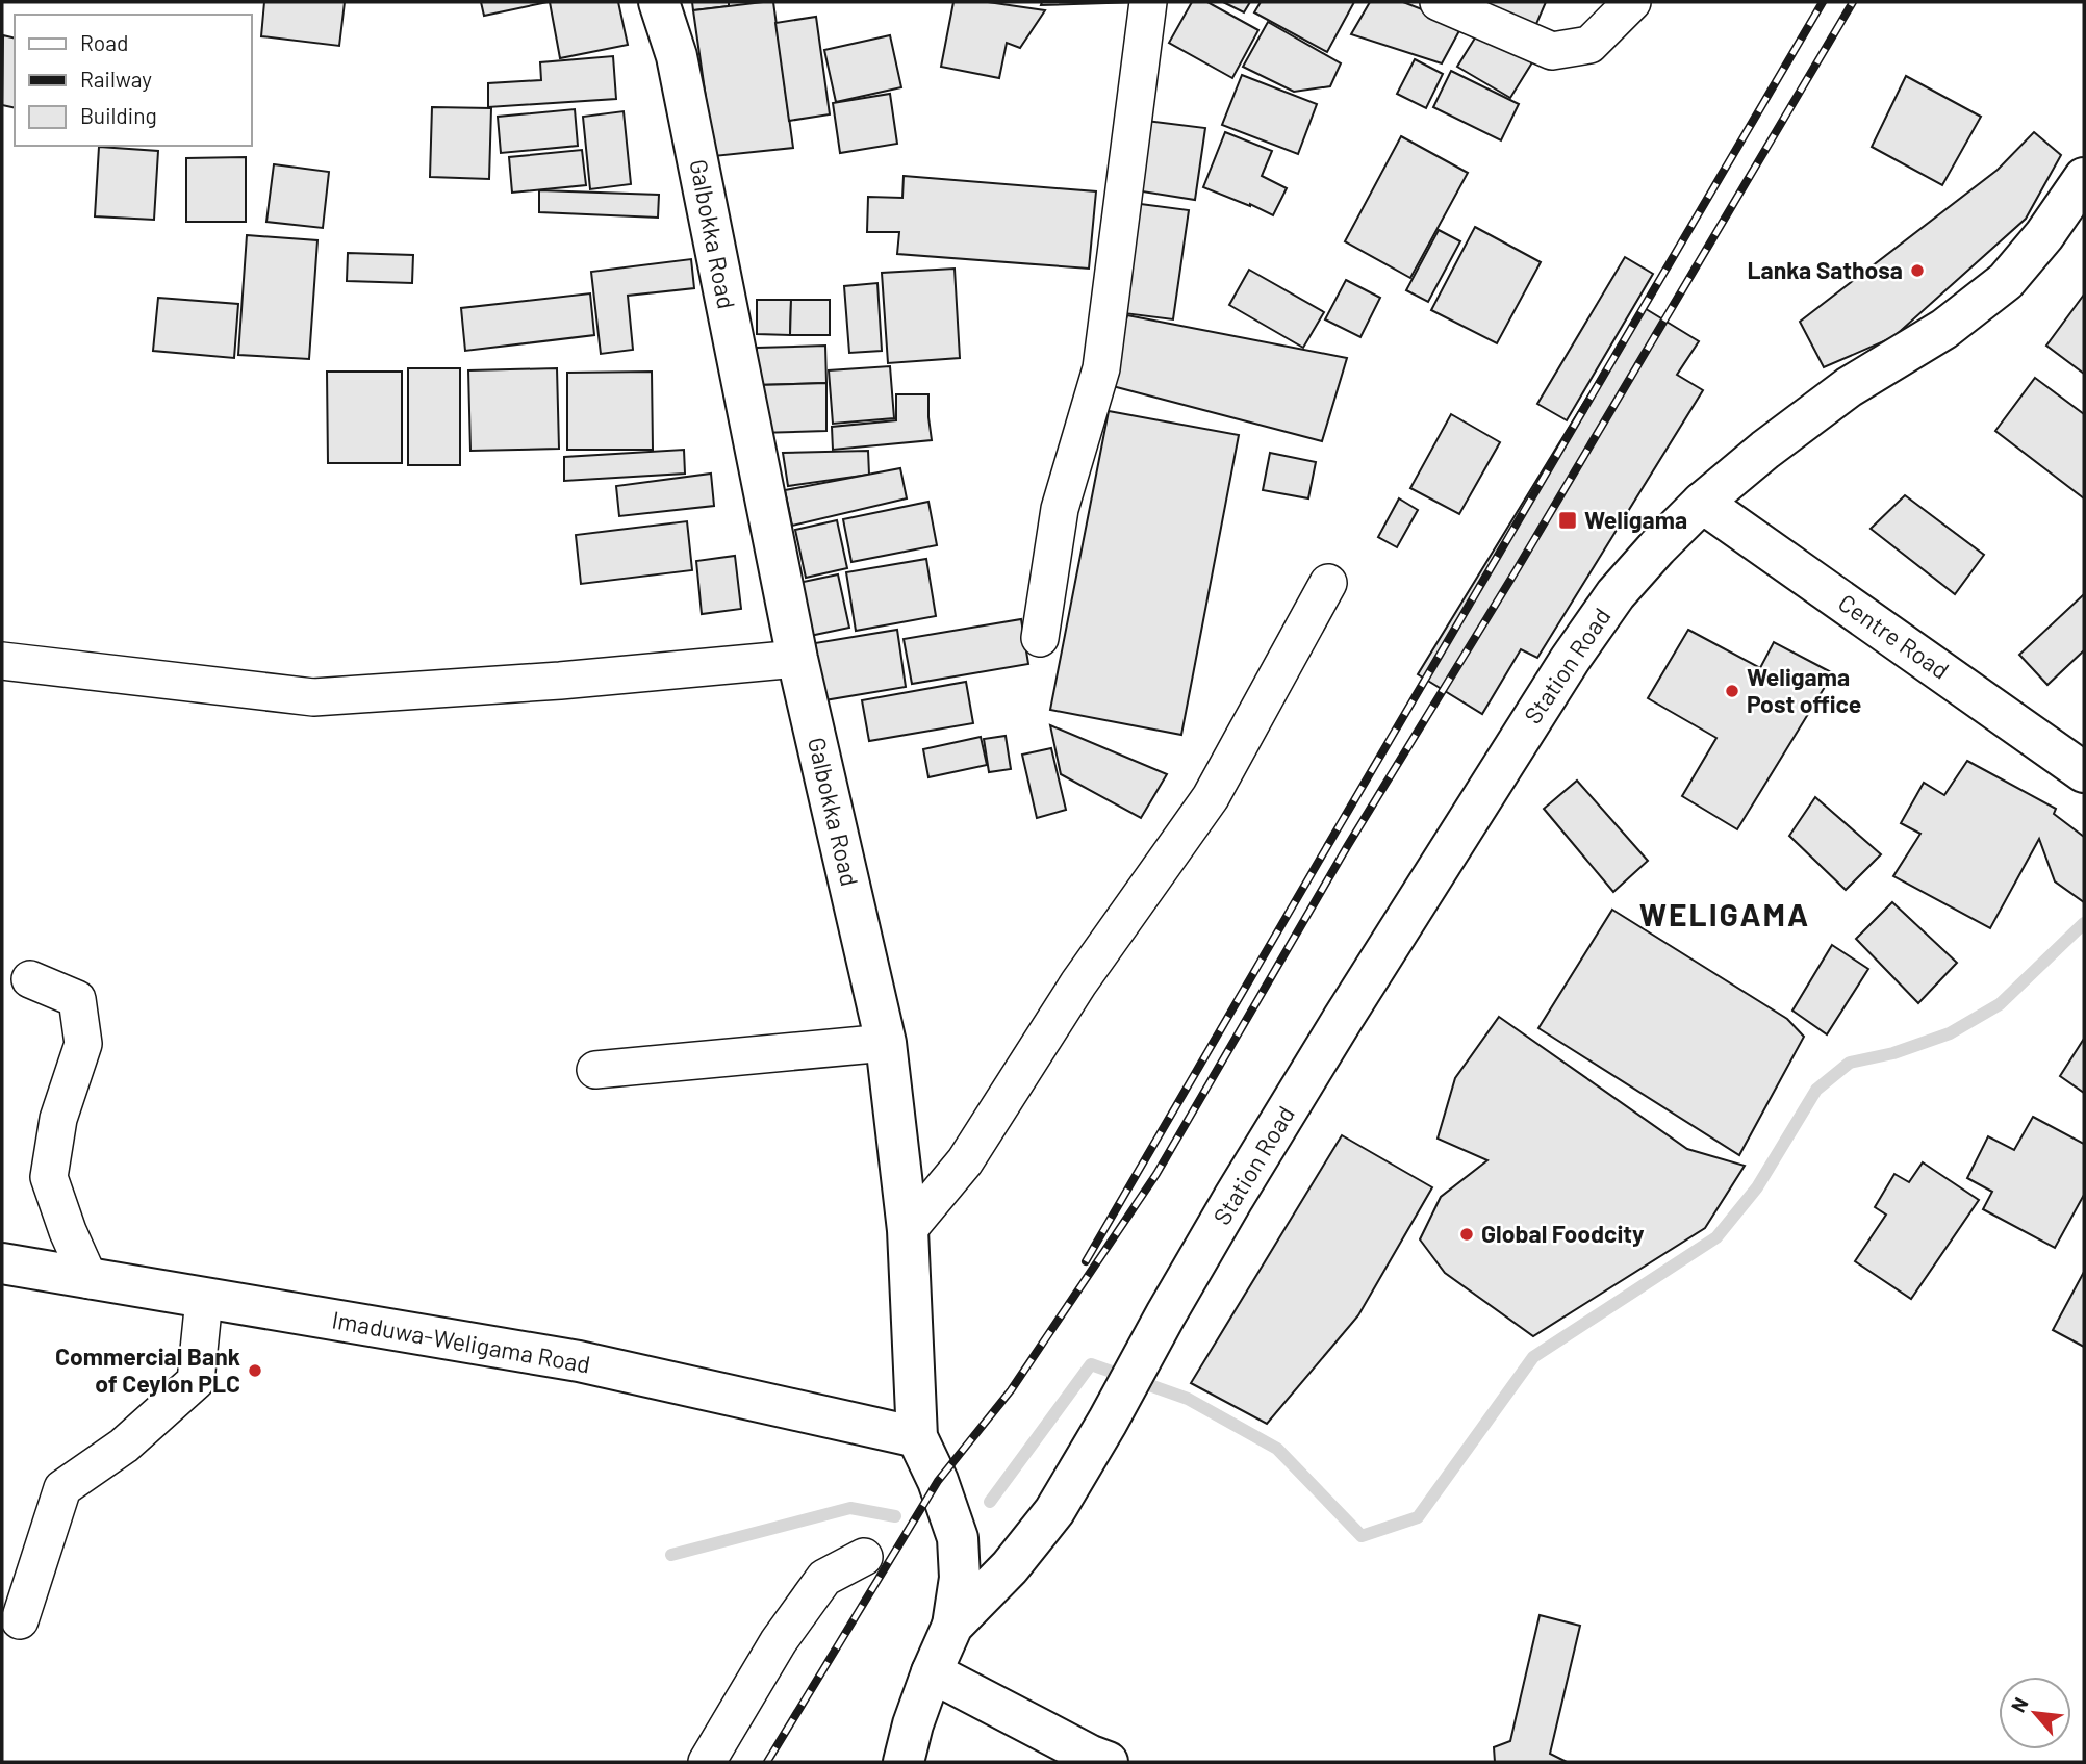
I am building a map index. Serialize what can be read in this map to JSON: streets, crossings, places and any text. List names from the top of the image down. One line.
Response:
{"streets":{"main road":["Galbokka Road","Centre Road","Station Road","Imaduwa-Weligama Road"]},"crossings":[["Galbokka Road","Station Road"],["Galbokka Road","Imaduwa-Weligama Road"],["Centre Road","Station Road"]],"districts":["WELIGAMA"],"places":{"other":["Lanka Sathosa","Weligama Post office","Global Foodcity","Commercial Bank of Ceylon PLC"],"transit":["Weligama"]},"legend":["Road","Railway","Building"],"north":"top left"}
